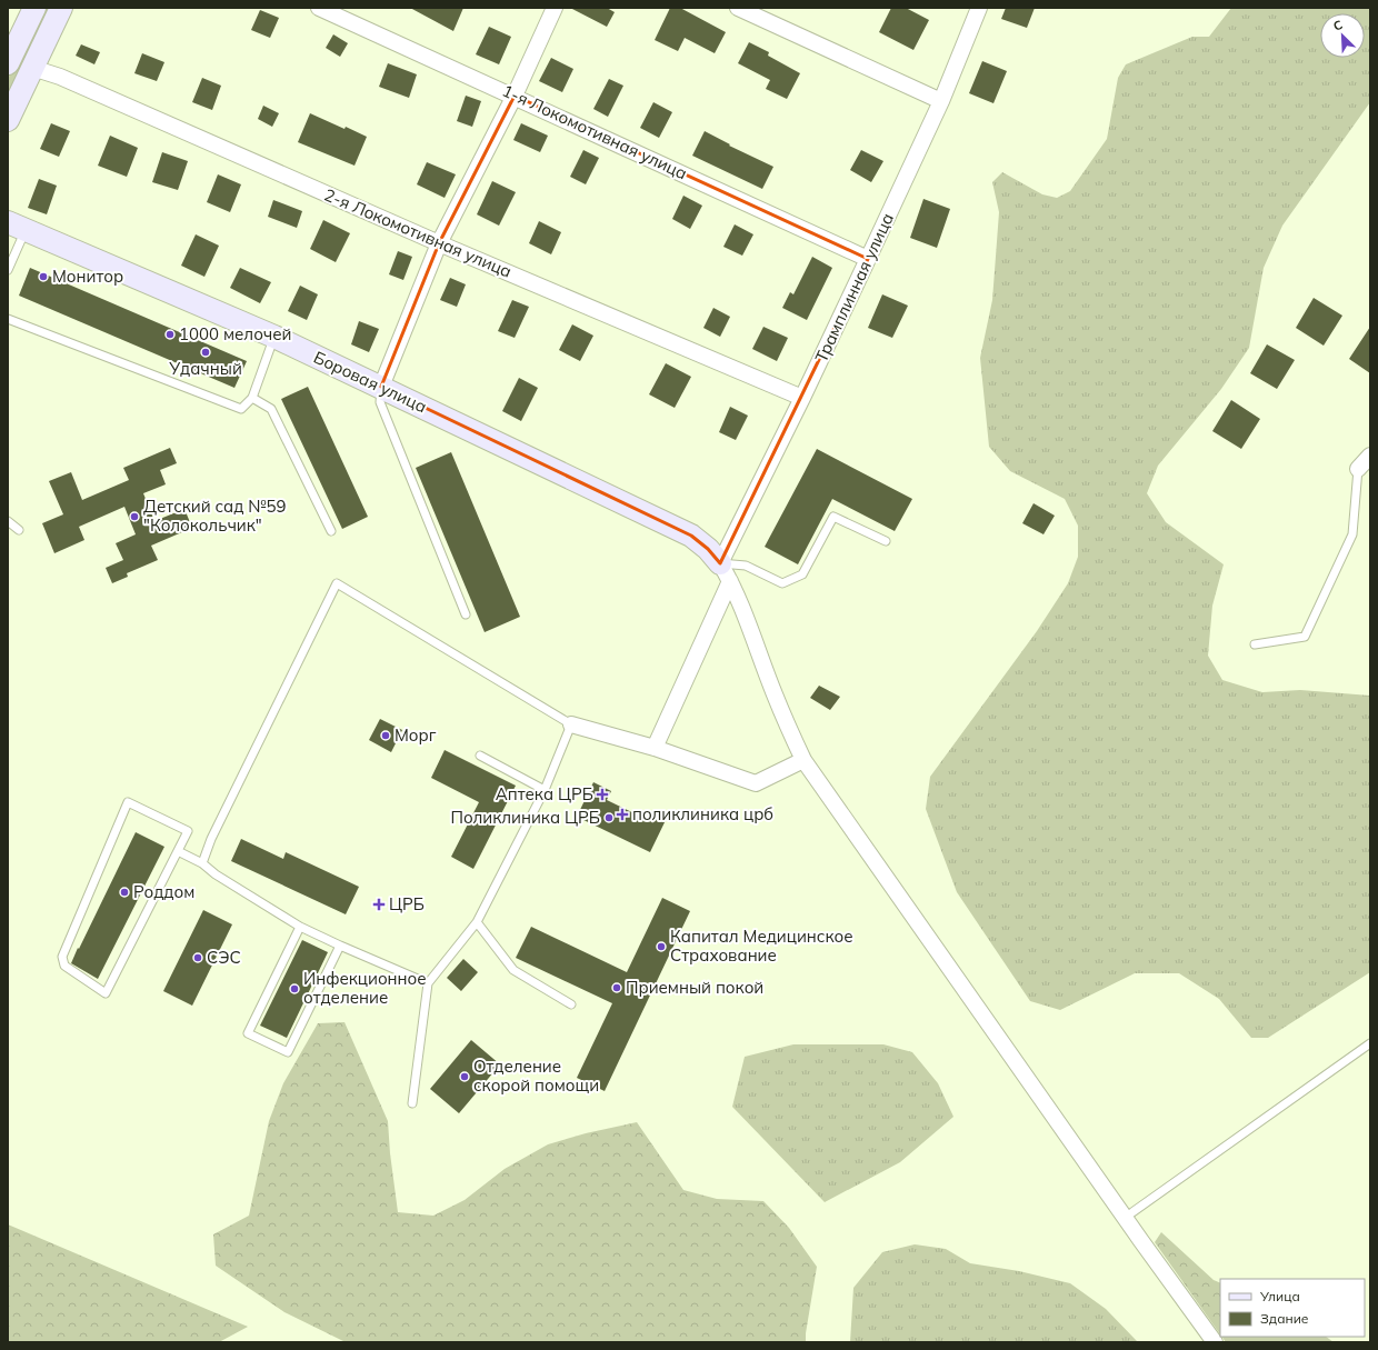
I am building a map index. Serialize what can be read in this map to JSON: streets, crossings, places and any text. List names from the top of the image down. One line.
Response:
{"streets":{"street":["1-я Локомотивная улица","2-я Локомотивная улица","Трамплинная улица","Боровая улица"]},"crossings":[["1-я Локомотивная улица","Трамплинная улица"],["2-я Локомотивная улица","Трамплинная улица"],["Трамплинная улица","Боровая улица"]],"places":{"other":["Монитор","1000 мелочей","Удачный","Детский сад №59 \"Колокольчик\"","Морг","Поликлиника ЦРБ","Роддом","Капитал Медицинское Страхование","СЭС","Приемный покой","Инфекционное отделение","Отделение скорой помощи"],"health":["Аптека ЦРБ","поликлиника црб","ЦРБ"]},"legend":["Улица","Здание"],"north":"top left"}
